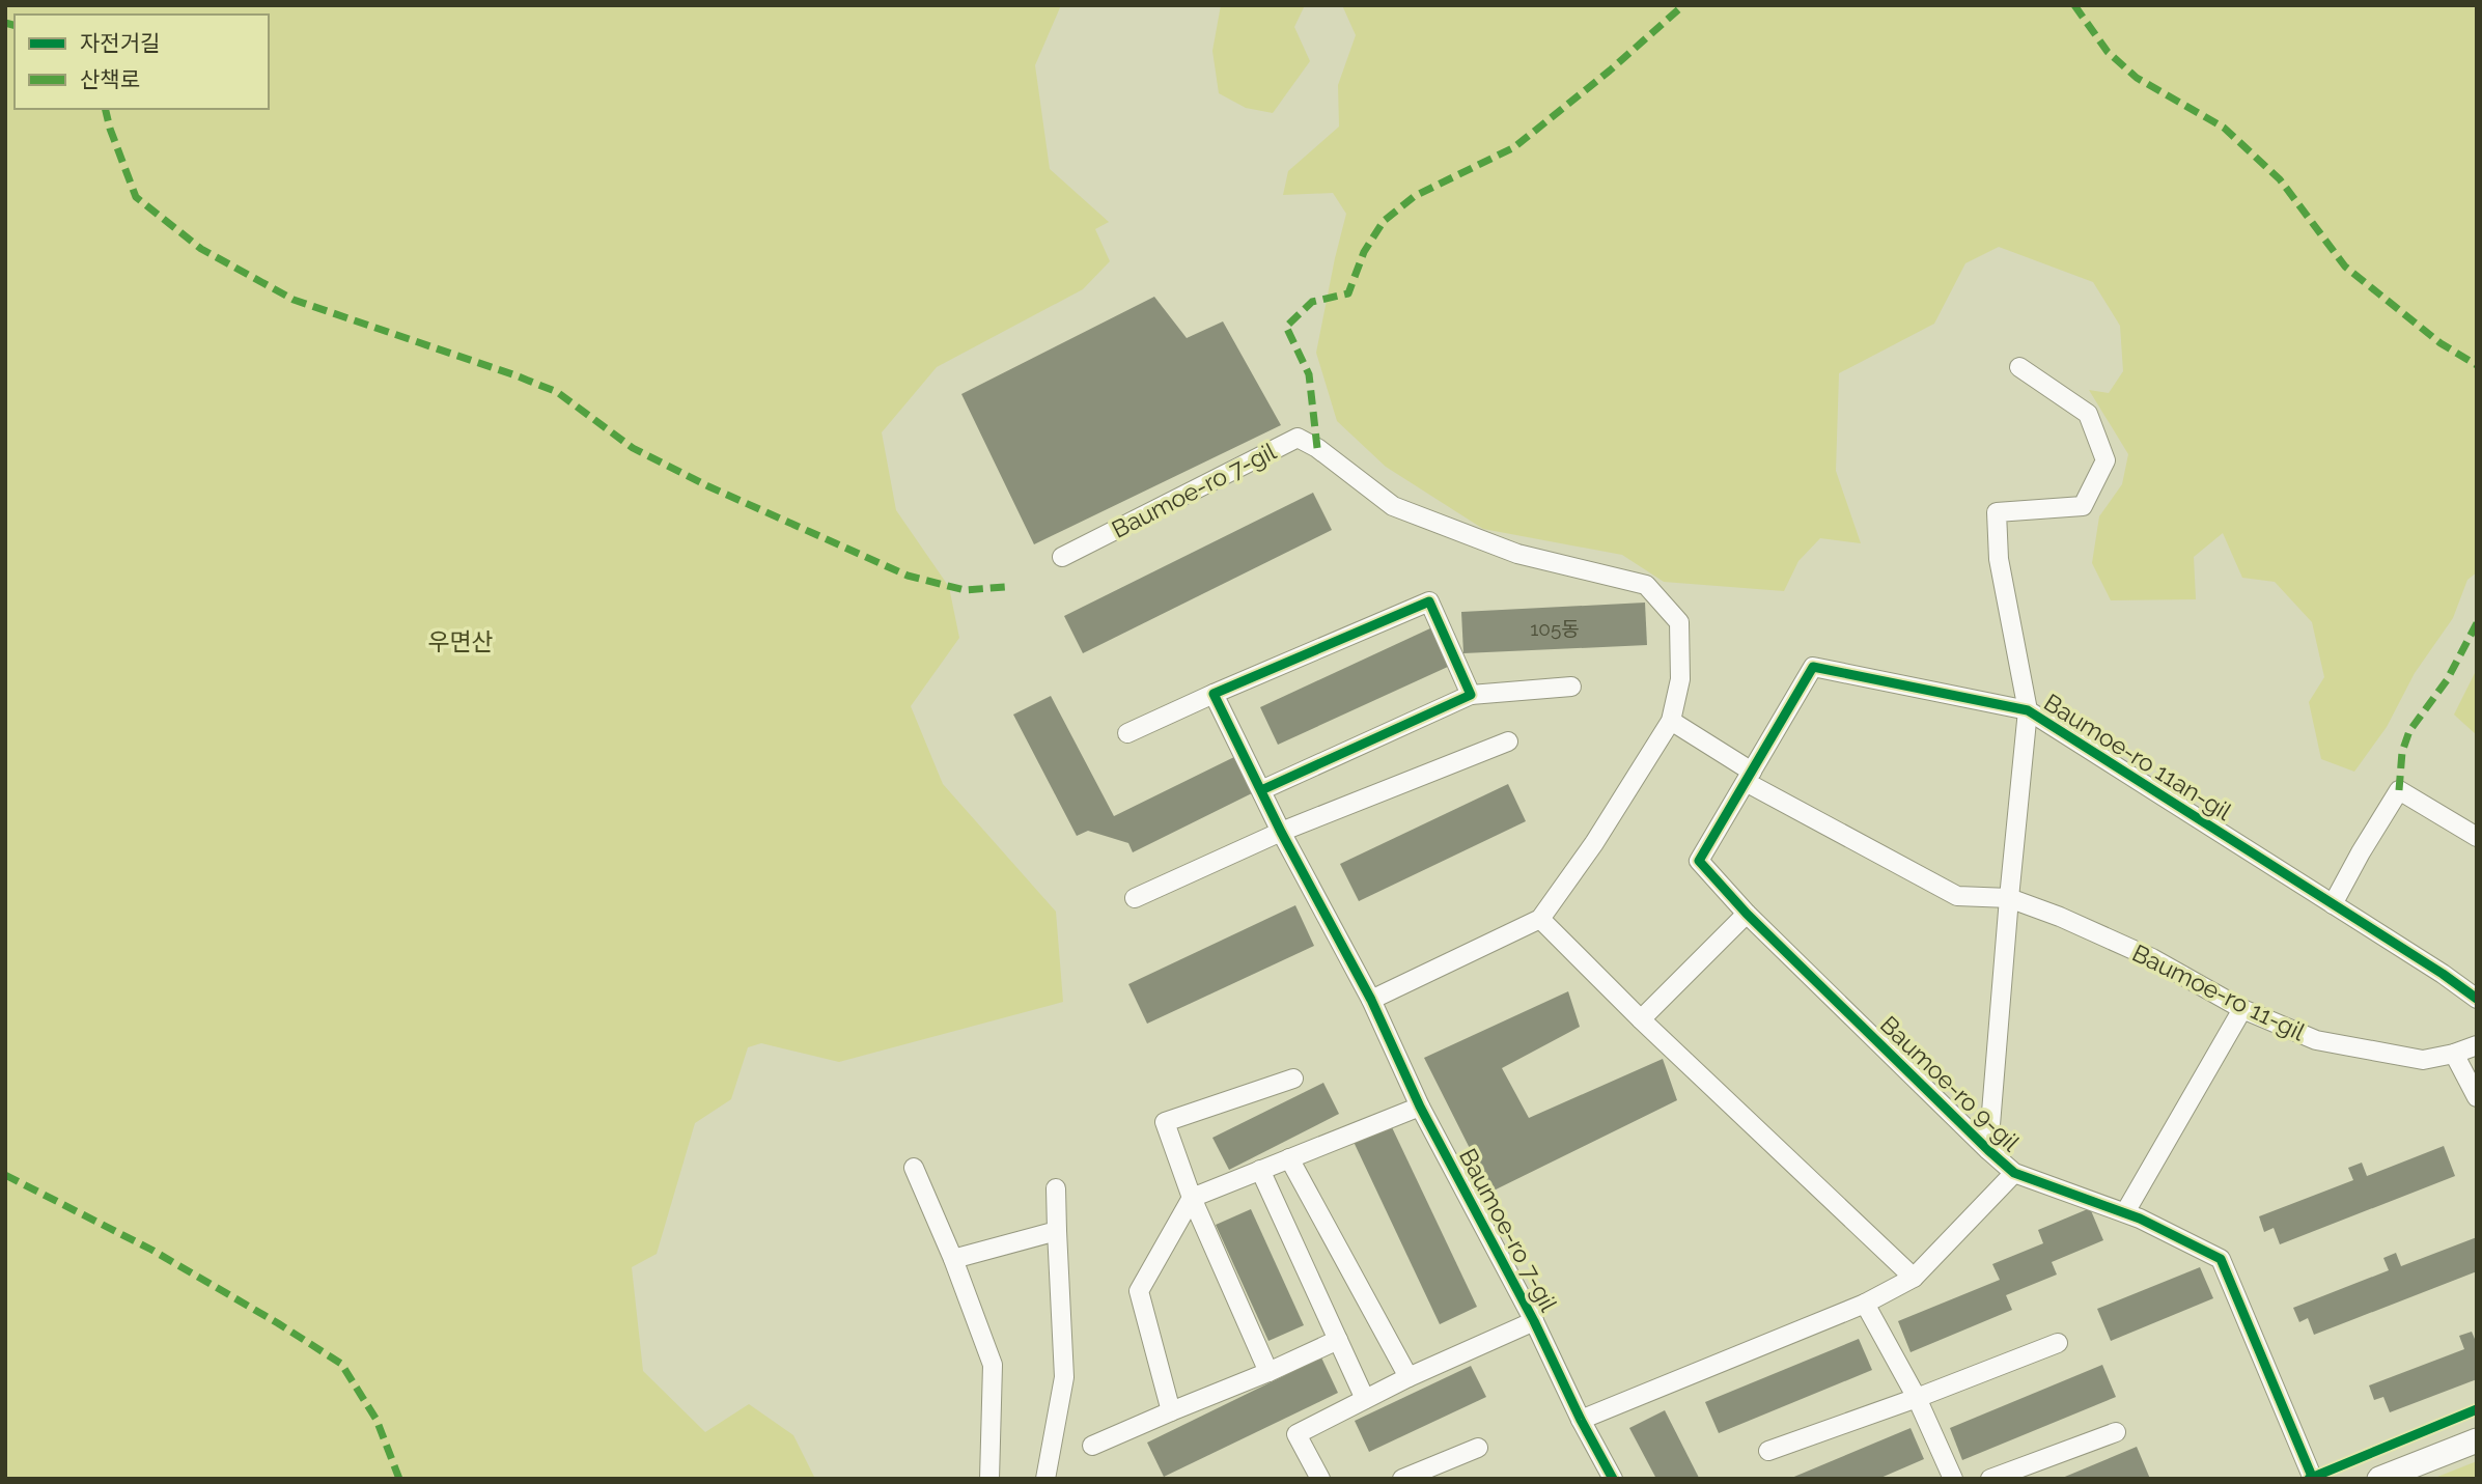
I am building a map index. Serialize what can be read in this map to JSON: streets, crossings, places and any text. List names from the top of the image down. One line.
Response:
{"streets":{"street":["Baumoe-ro 7-gil","Baumoe-ro 11an-gil","Baumoe-ro 11-gil","Baumoe-ro 9-gil"]},"crossings":[["Baumoe-ro 7-gil","Baumoe-ro 11-gil"],["Baumoe-ro 11an-gil","Baumoe-ro 11-gil"],["Baumoe-ro 11an-gil","Baumoe-ro 9-gil"],["Baumoe-ro 11-gil","Baumoe-ro 9-gil"]],"parks":["우면산"],"house_numbers":["105동"],"legend":["자전거길","산책로"]}
